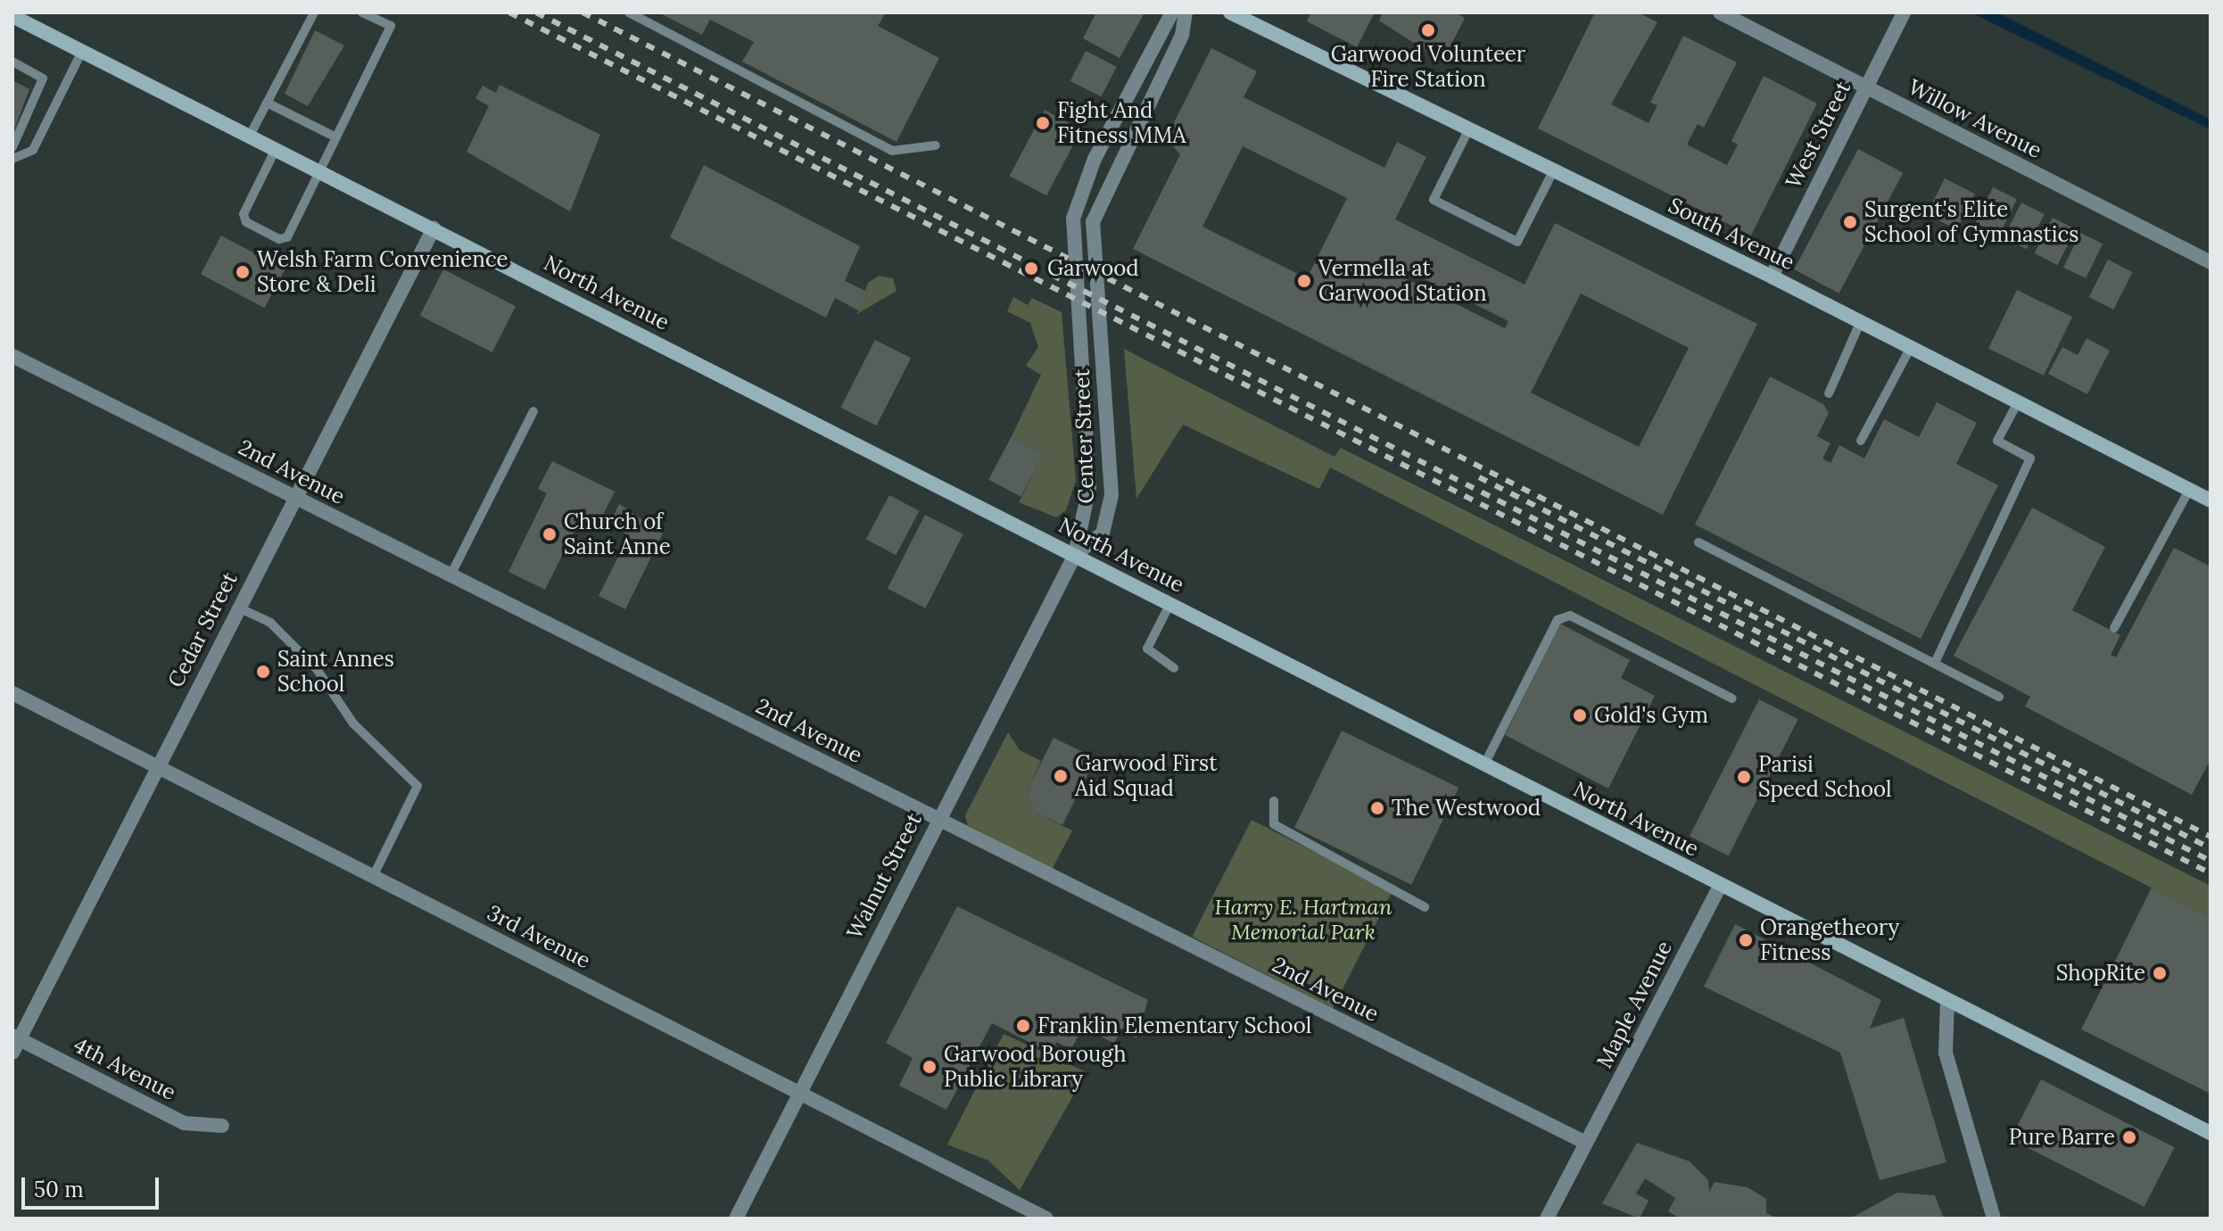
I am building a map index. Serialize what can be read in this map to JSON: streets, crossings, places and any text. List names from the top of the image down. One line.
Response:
{"streets":{"main road":["South Avenue","North Avenue"],"street":["Willow Avenue","West Street","Center Street","2nd Avenue","Cedar Street","Walnut Street","3rd Avenue","Maple Avenue","4th Avenue"]},"crossings":[["Willow Avenue","West Street"],["West Street","South Avenue"],["North Avenue","Center Street"],["North Avenue","Cedar Street"],["North Avenue","Walnut Street"],["North Avenue","Maple Avenue"],["Center Street","Walnut Street"],["2nd Avenue","Cedar Street"],["2nd Avenue","Walnut Street"],["2nd Avenue","Maple Avenue"],["Cedar Street","3rd Avenue"],["Cedar Street","4th Avenue"],["Walnut Street","3rd Avenue"]],"parks":["Harry E. Hartman Memorial Park"],"places":["Garwood Volunteer Fire Station","Fight And Fitness MMA","Surgent's Elite School of Gymnastics","Garwood","Welsh Farm Convenience Store & Deli","Vermella at Garwood Station","Church of Saint Anne","Saint Annes School","Gold's Gym","Garwood First Aid Squad","Parisi Speed School","The Westwood","Orangetheory Fitness","ShopRite","Franklin Elementary School","Garwood Borough Public Library","Pure Barre"],"scale_bar":"50 m"}
